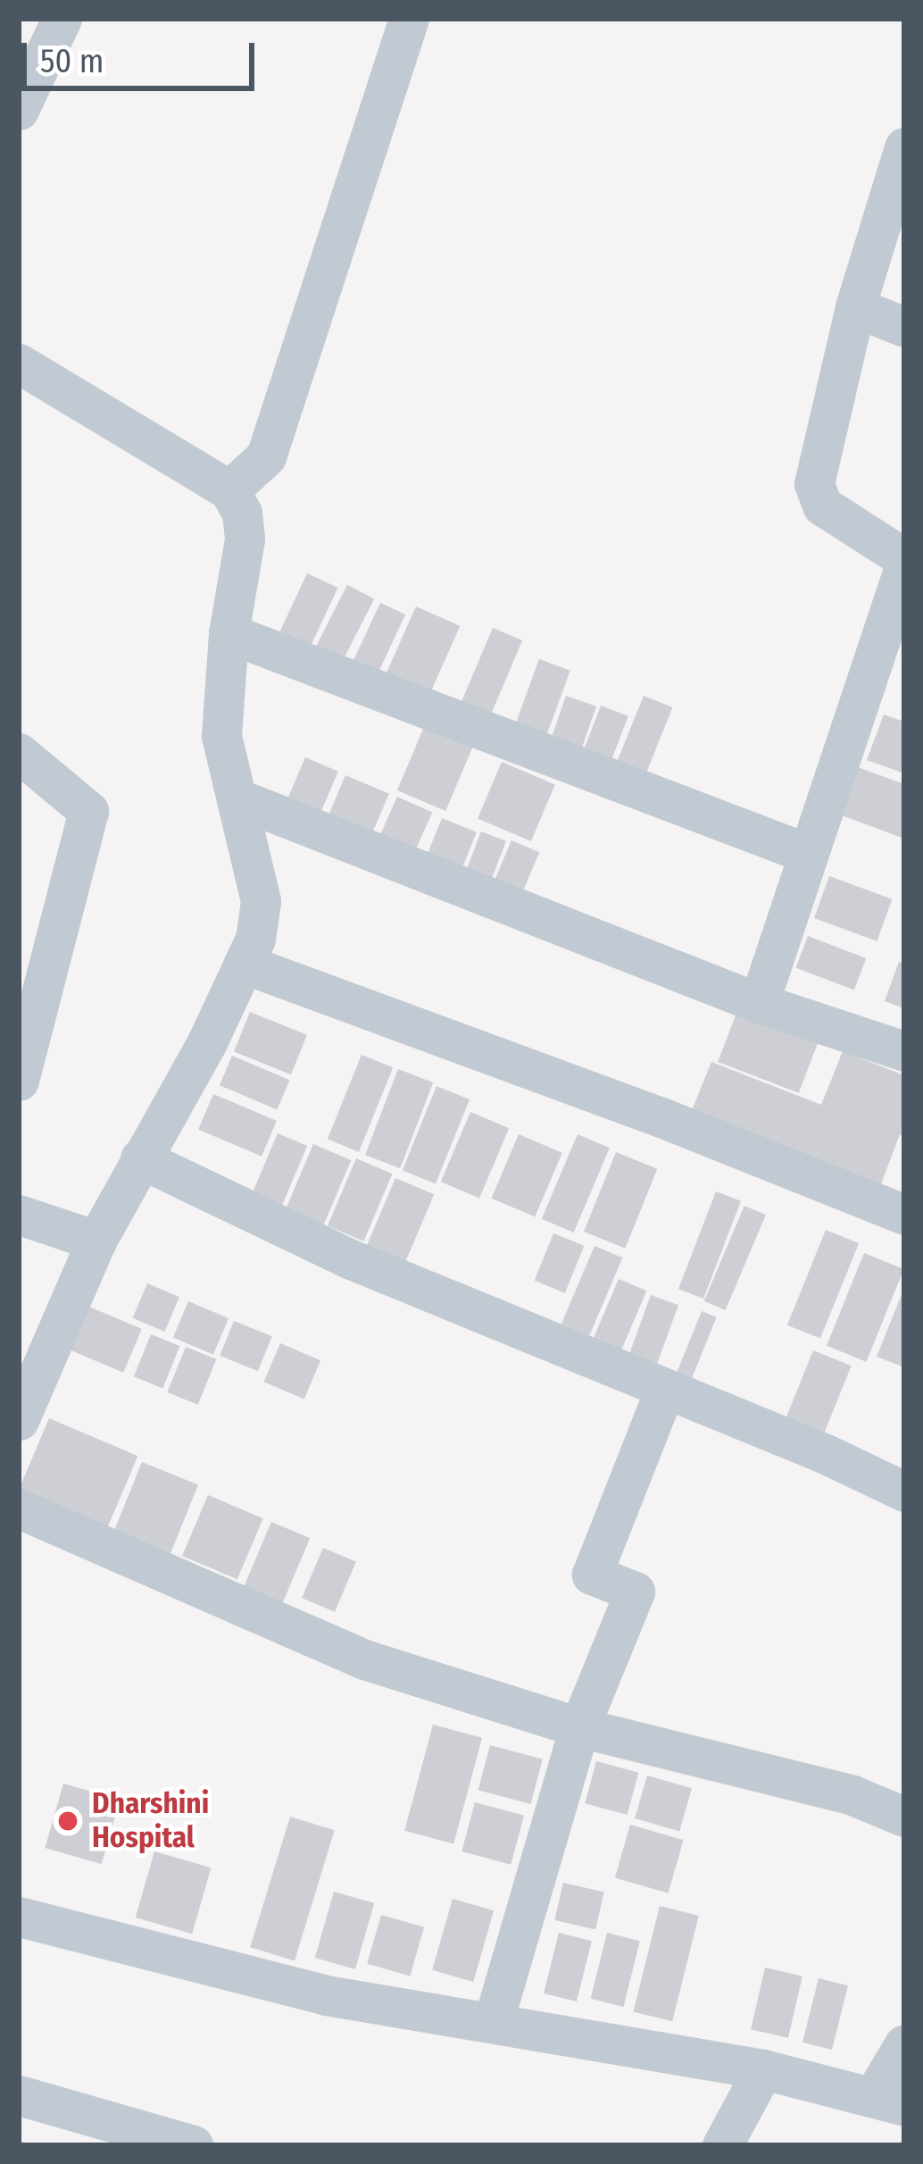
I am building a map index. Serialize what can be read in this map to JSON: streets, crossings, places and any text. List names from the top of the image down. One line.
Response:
{"places":["Dharshini Hospital"],"scale_bar":"50 m"}
